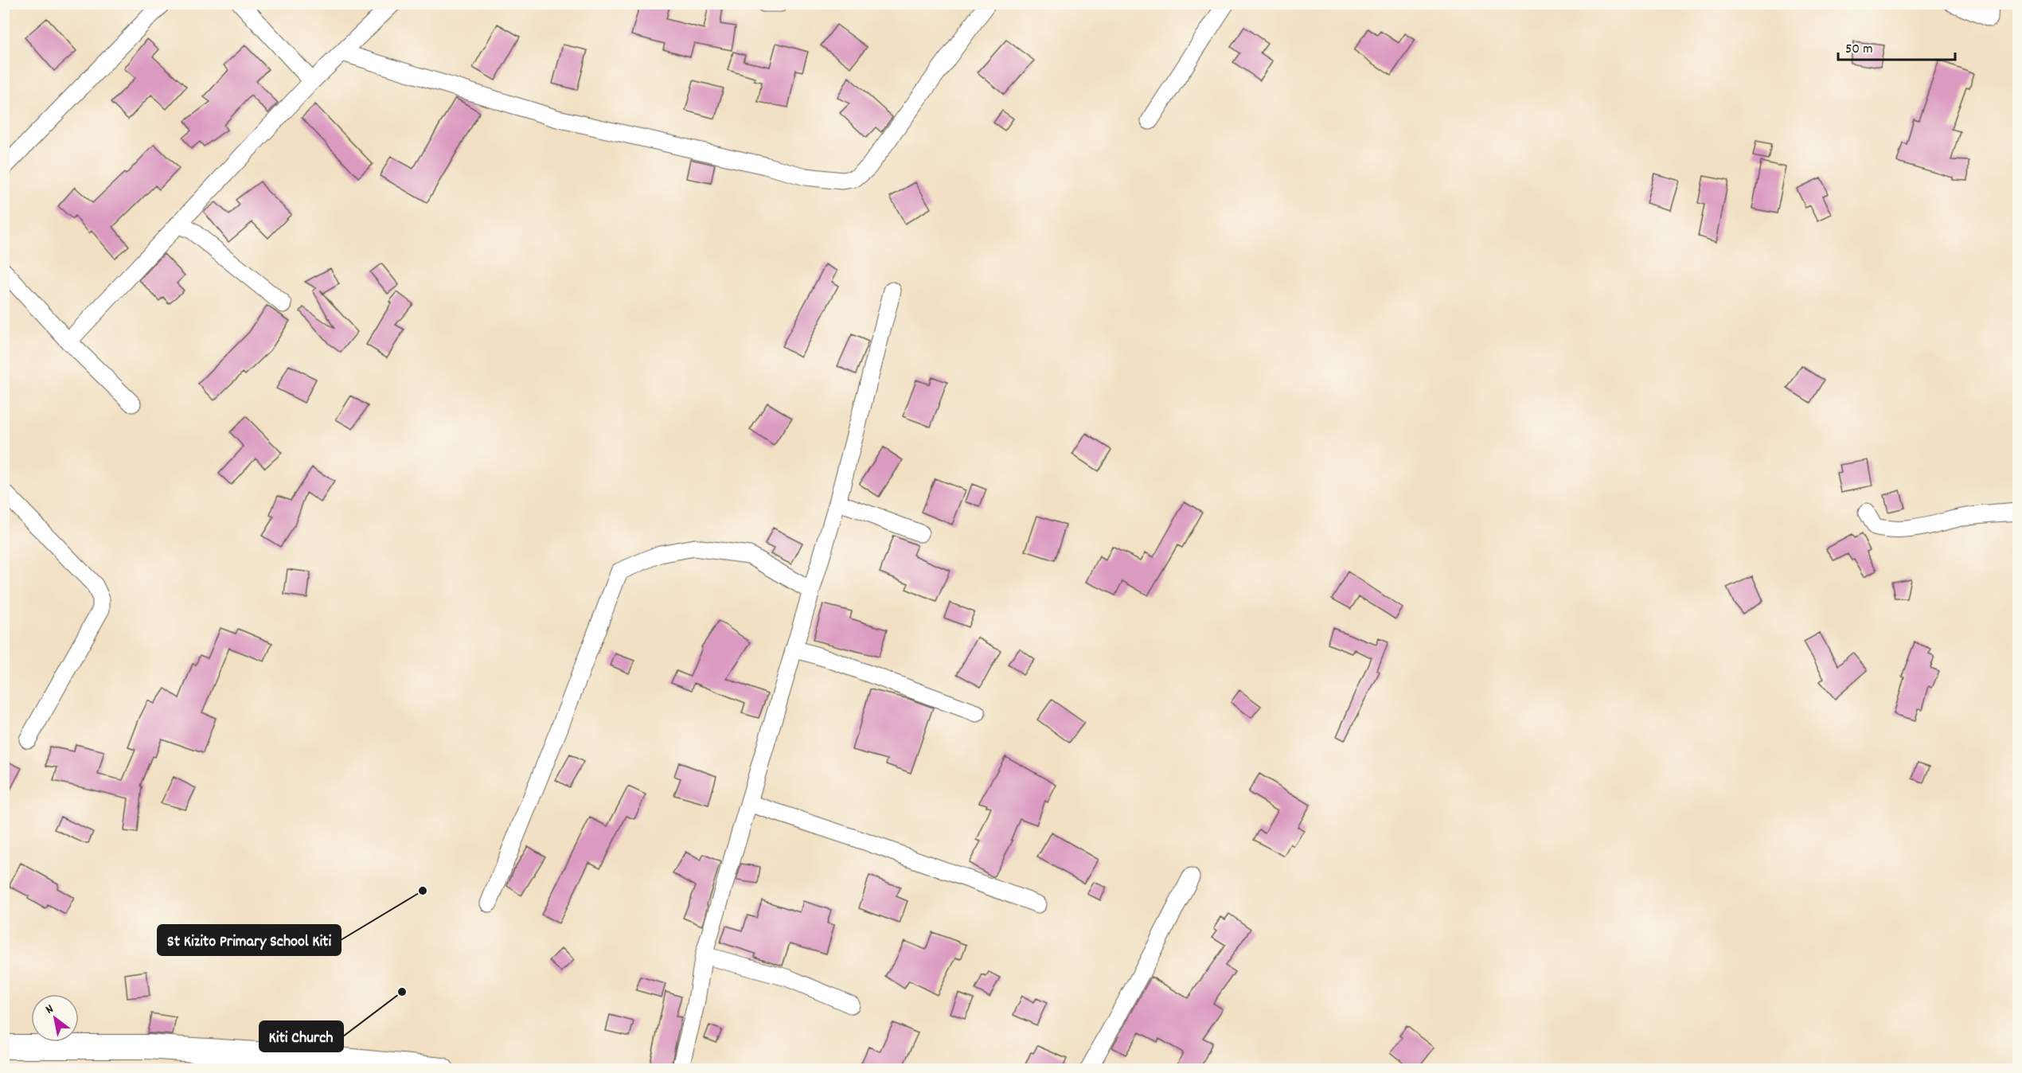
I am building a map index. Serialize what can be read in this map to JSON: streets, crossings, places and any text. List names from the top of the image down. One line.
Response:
{"places":["St Kizito Primary School Kiti","Kiti Church"],"scale_bar":"50 m","north":"top left"}
